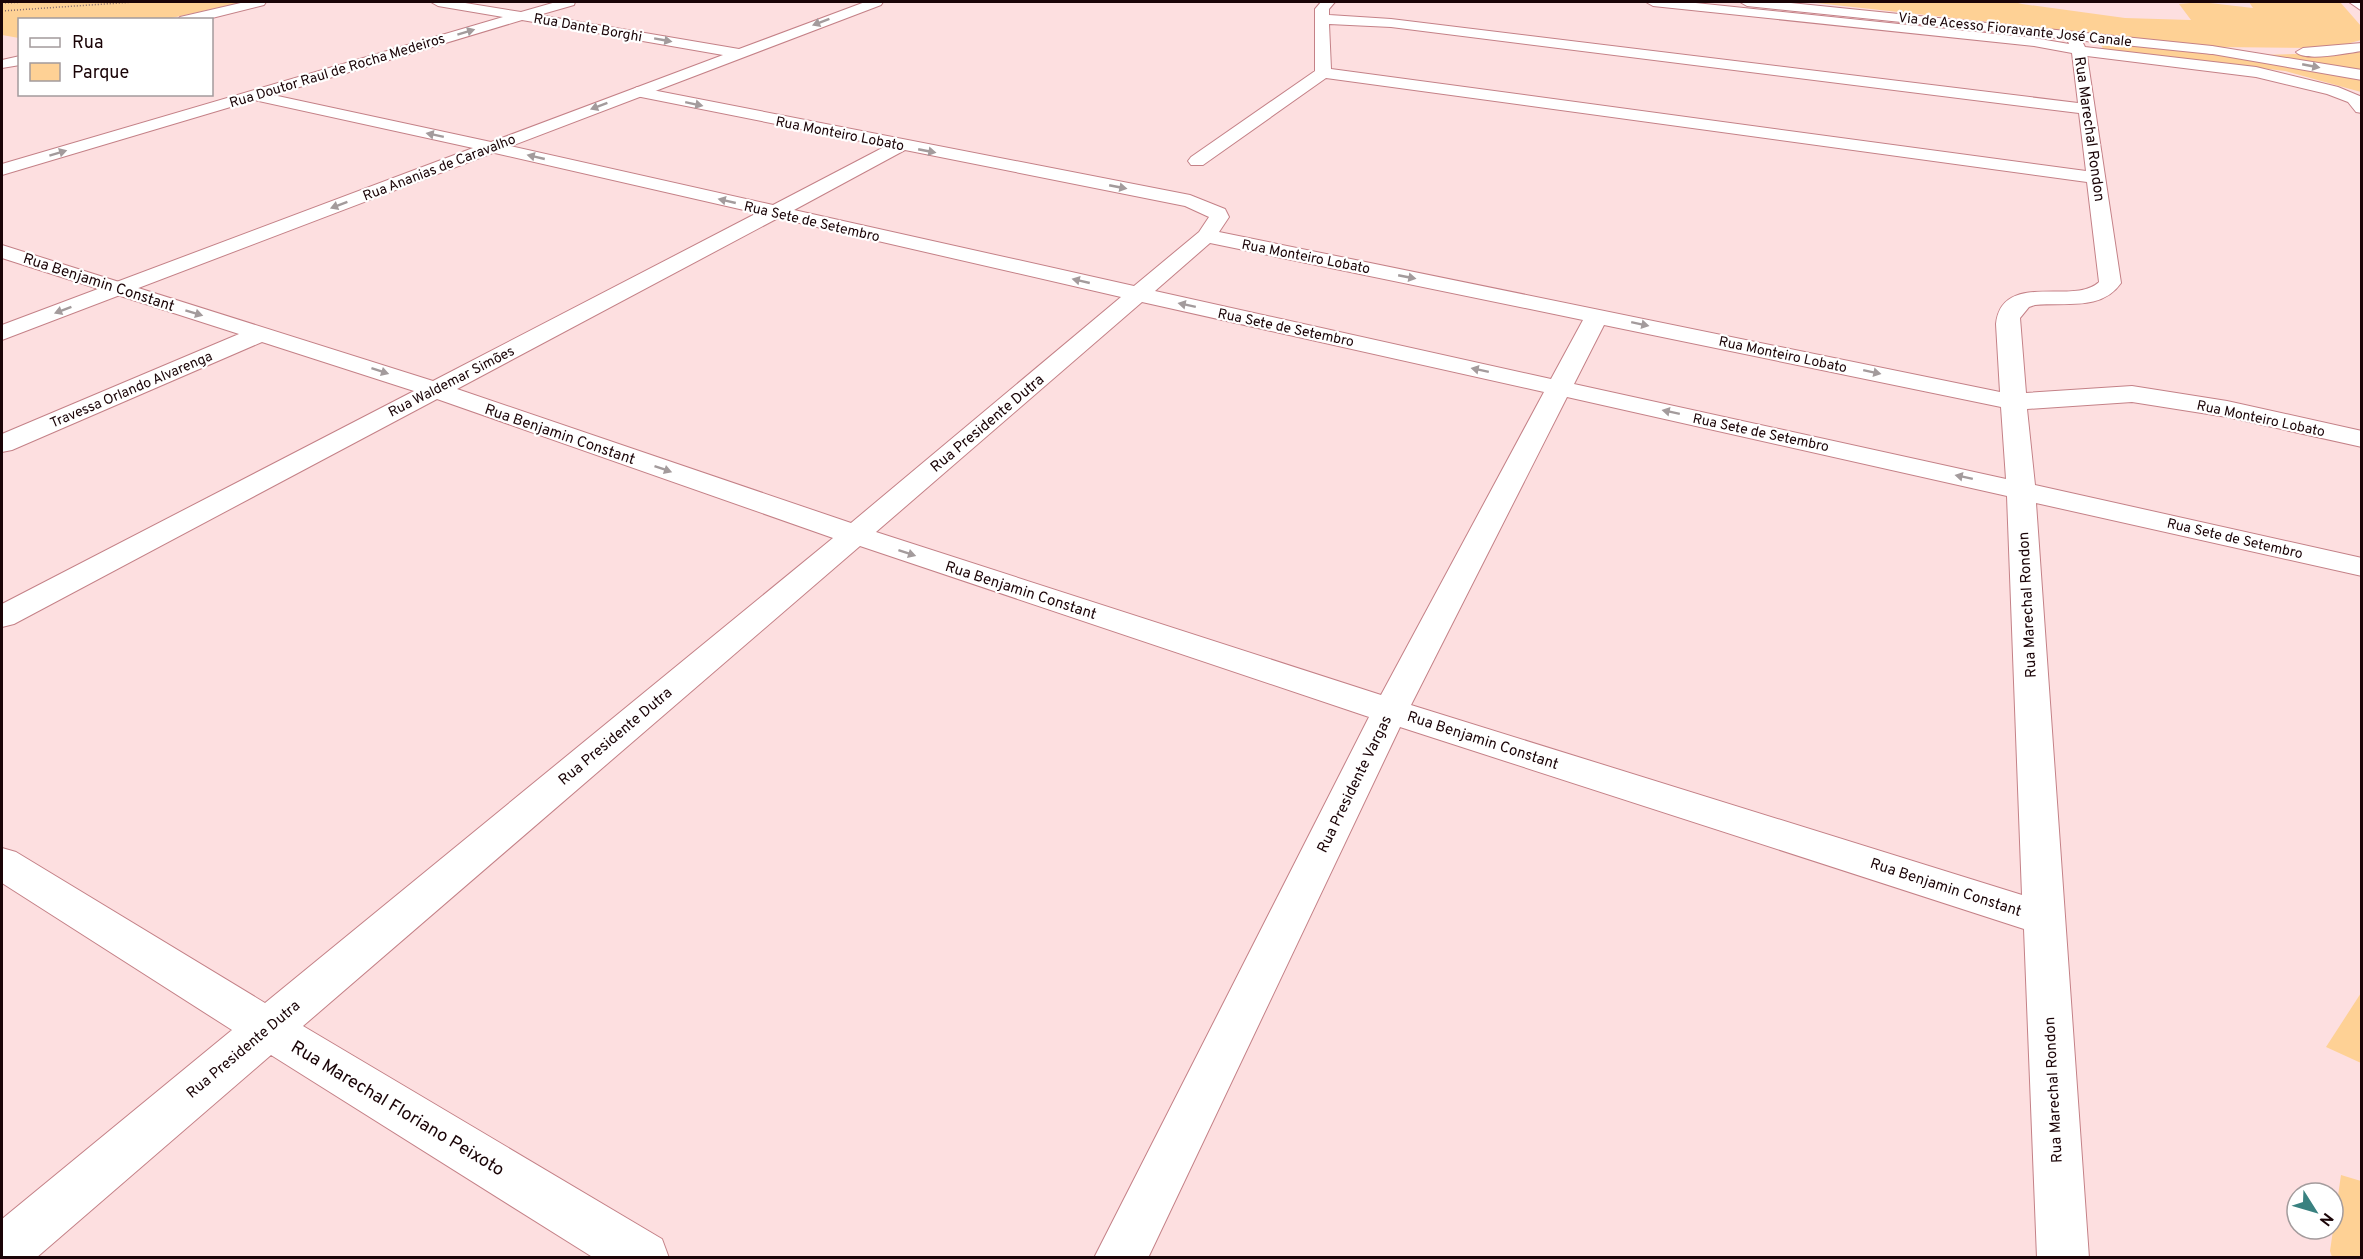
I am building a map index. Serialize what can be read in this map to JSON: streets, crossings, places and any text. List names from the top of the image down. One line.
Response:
{"streets":{"street":["Rua Dante Borghi","Via de Acesso Fioravante José Canale","Rua Doutor Raul de Rocha Medeiros","Rua Marechal Rondon","Rua Monteiro Lobato","Rua Ananias de Caravalho","Rua Sete de Setembro","Rua Benjamin Constant","Rua Waldemar Simões","Travessa Orlando Alvarenga","Rua Presidente Dutra","Rua Presidente Vargas","Rua Marechal Floriano Peixoto"]},"crossings":[["Rua Dante Borghi","Rua Doutor Raul de Rocha Medeiros"],["Rua Dante Borghi","Rua Ananias de Caravalho"],["Via de Acesso Fioravante José Canale","Rua Marechal Rondon"],["Rua Doutor Raul de Rocha Medeiros","Rua Sete de Setembro"],["Rua Marechal Rondon","Rua Monteiro Lobato"],["Rua Marechal Rondon","Rua Sete de Setembro"],["Rua Marechal Rondon","Rua Benjamin Constant"],["Rua Monteiro Lobato","Rua Ananias de Caravalho"],["Rua Monteiro Lobato","Rua Waldemar Simões"],["Rua Monteiro Lobato","Rua Presidente Dutra"],["Rua Monteiro Lobato","Rua Presidente Vargas"],["Rua Ananias de Caravalho","Rua Sete de Setembro"],["Rua Ananias de Caravalho","Rua Benjamin Constant"],["Rua Sete de Setembro","Rua Waldemar Simões"],["Rua Sete de Setembro","Rua Presidente Dutra"],["Rua Sete de Setembro","Rua Presidente Vargas"],["Rua Benjamin Constant","Rua Waldemar Simões"],["Rua Benjamin Constant","Travessa Orlando Alvarenga"],["Rua Benjamin Constant","Rua Presidente Dutra"],["Rua Benjamin Constant","Rua Presidente Vargas"],["Rua Presidente Dutra","Rua Marechal Floriano Peixoto"]],"one_way":["Rua Dante Borghi","Rua Doutor Raul de Rocha Medeiros","Rua Ananias de Caravalho","Rua Sete de Setembro","Rua Benjamin Constant"],"legend":["Rua","Parque"],"north":"bottom right"}
